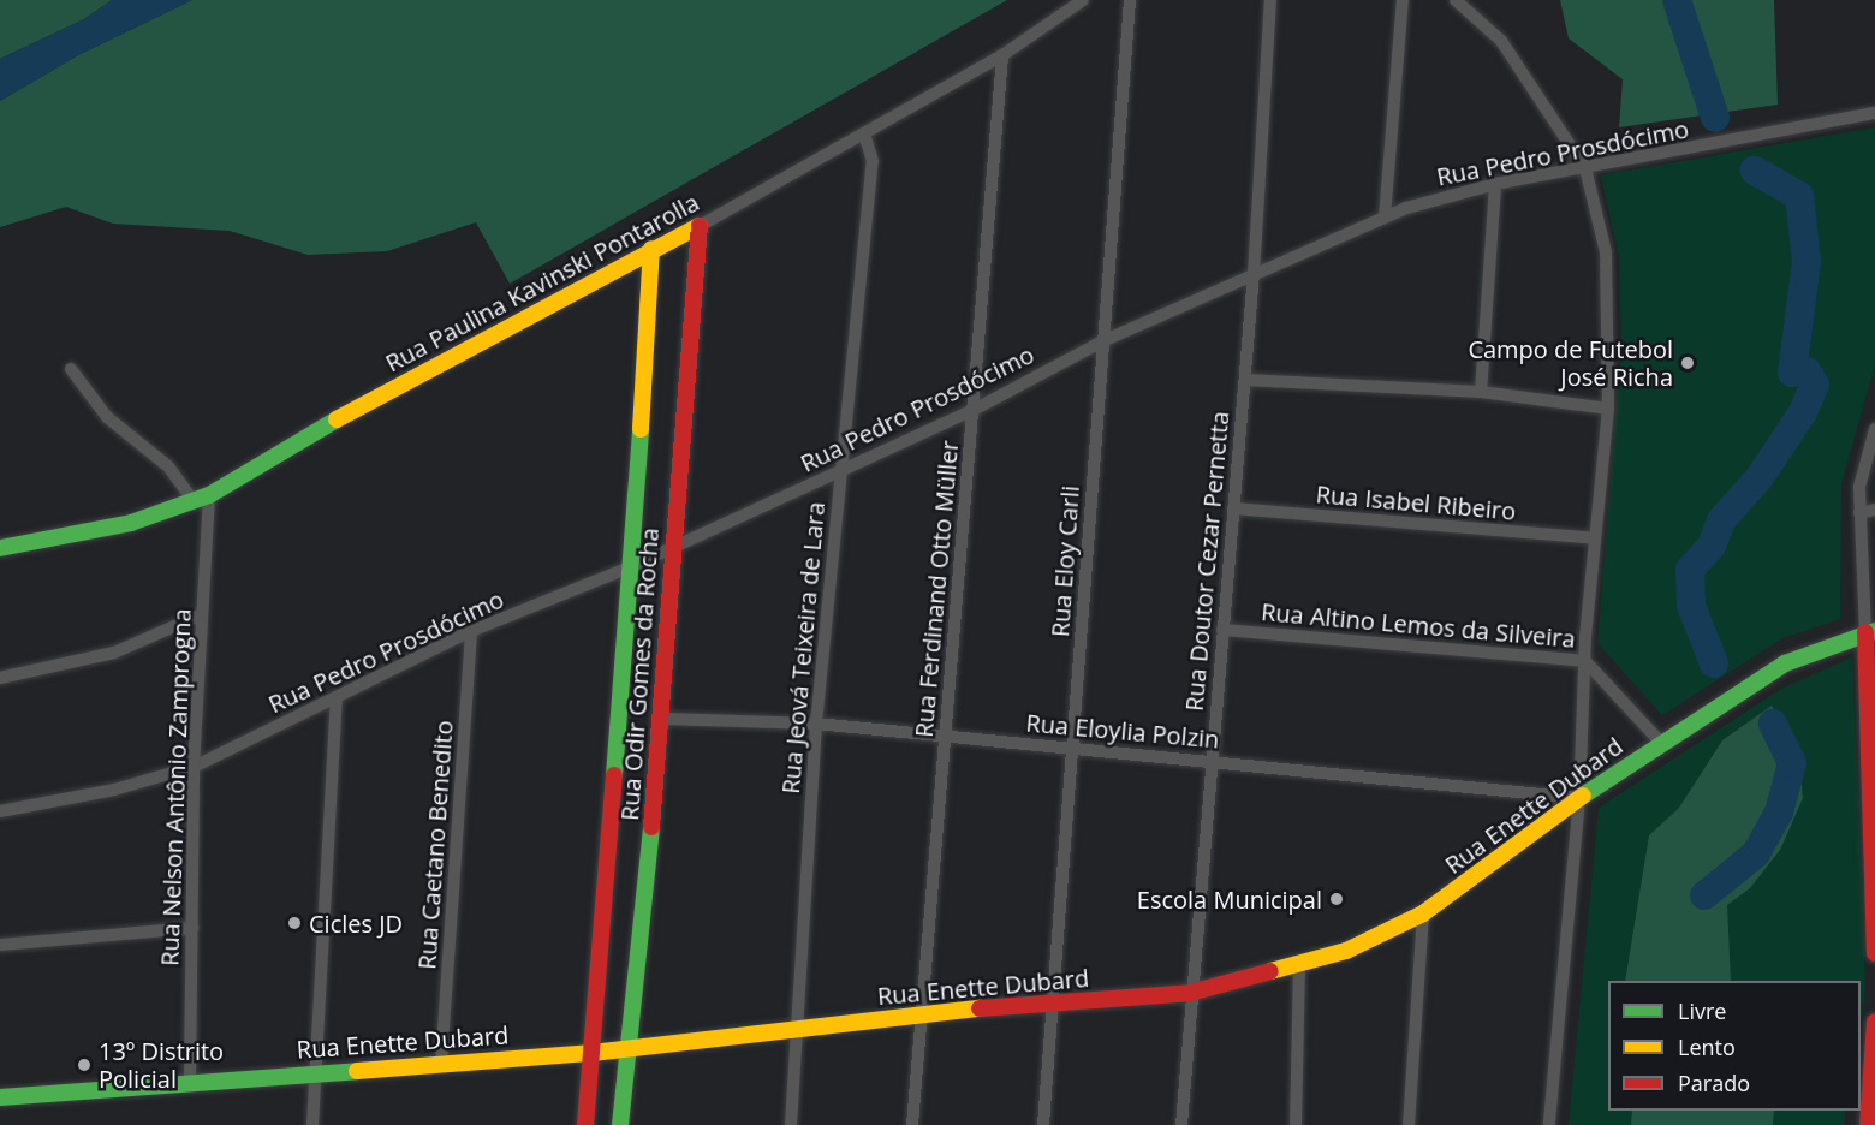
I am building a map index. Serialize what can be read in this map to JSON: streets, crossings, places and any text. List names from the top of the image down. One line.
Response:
{"streets":{"street":["Rua Pedro Prosdócimo","Rua Paulina Kavinski Pontarolla","Rua Isabel Ribeiro","Rua Eloy Carli","Rua Doutor Cezar Pernetta","Rua Ferdinand Otto Müller","Rua Altino Lemos da Silveira","Rua Jeová Teixeira de Lara","Rua Odir Gomes da Rocha","Rua Eloylia Polzin","Rua Nelson Antônio Zamprogna","Rua Enette Dubard","Rua Caetano Benedito"]},"crossings":[["Rua Pedro Prosdócimo","Rua Eloy Carli"],["Rua Pedro Prosdócimo","Rua Doutor Cezar Pernetta"],["Rua Pedro Prosdócimo","Rua Ferdinand Otto Müller"],["Rua Pedro Prosdócimo","Rua Jeová Teixeira de Lara"],["Rua Pedro Prosdócimo","Rua Odir Gomes da Rocha"],["Rua Pedro Prosdócimo","Rua Nelson Antônio Zamprogna"],["Rua Pedro Prosdócimo","Rua Caetano Benedito"],["Rua Paulina Kavinski Pontarolla","Rua Ferdinand Otto Müller"],["Rua Paulina Kavinski Pontarolla","Rua Jeová Teixeira de Lara"],["Rua Paulina Kavinski Pontarolla","Rua Odir Gomes da Rocha"],["Rua Paulina Kavinski Pontarolla","Rua Nelson Antônio Zamprogna"],["Rua Isabel Ribeiro","Rua Doutor Cezar Pernetta"],["Rua Eloy Carli","Rua Eloylia Polzin"],["Rua Eloy Carli","Rua Enette Dubard"],["Rua Doutor Cezar Pernetta","Rua Altino Lemos da Silveira"],["Rua Doutor Cezar Pernetta","Rua Eloylia Polzin"],["Rua Doutor Cezar Pernetta","Rua Enette Dubard"],["Rua Ferdinand Otto Müller","Rua Eloylia Polzin"],["Rua Ferdinand Otto Müller","Rua Enette Dubard"],["Rua Altino Lemos da Silveira","Rua Enette Dubard"],["Rua Jeová Teixeira de Lara","Rua Eloylia Polzin"],["Rua Jeová Teixeira de Lara","Rua Enette Dubard"],["Rua Odir Gomes da Rocha","Rua Eloylia Polzin"],["Rua Odir Gomes da Rocha","Rua Enette Dubard"],["Rua Eloylia Polzin","Rua Enette Dubard"],["Rua Nelson Antônio Zamprogna","Rua Enette Dubard"],["Rua Enette Dubard","Rua Caetano Benedito"]],"places":["Campo de Futebol José Richa","Escola Municipal","Cicles JD","13º Distrito Policial"],"legend":["Livre","Lento","Parado"]}
